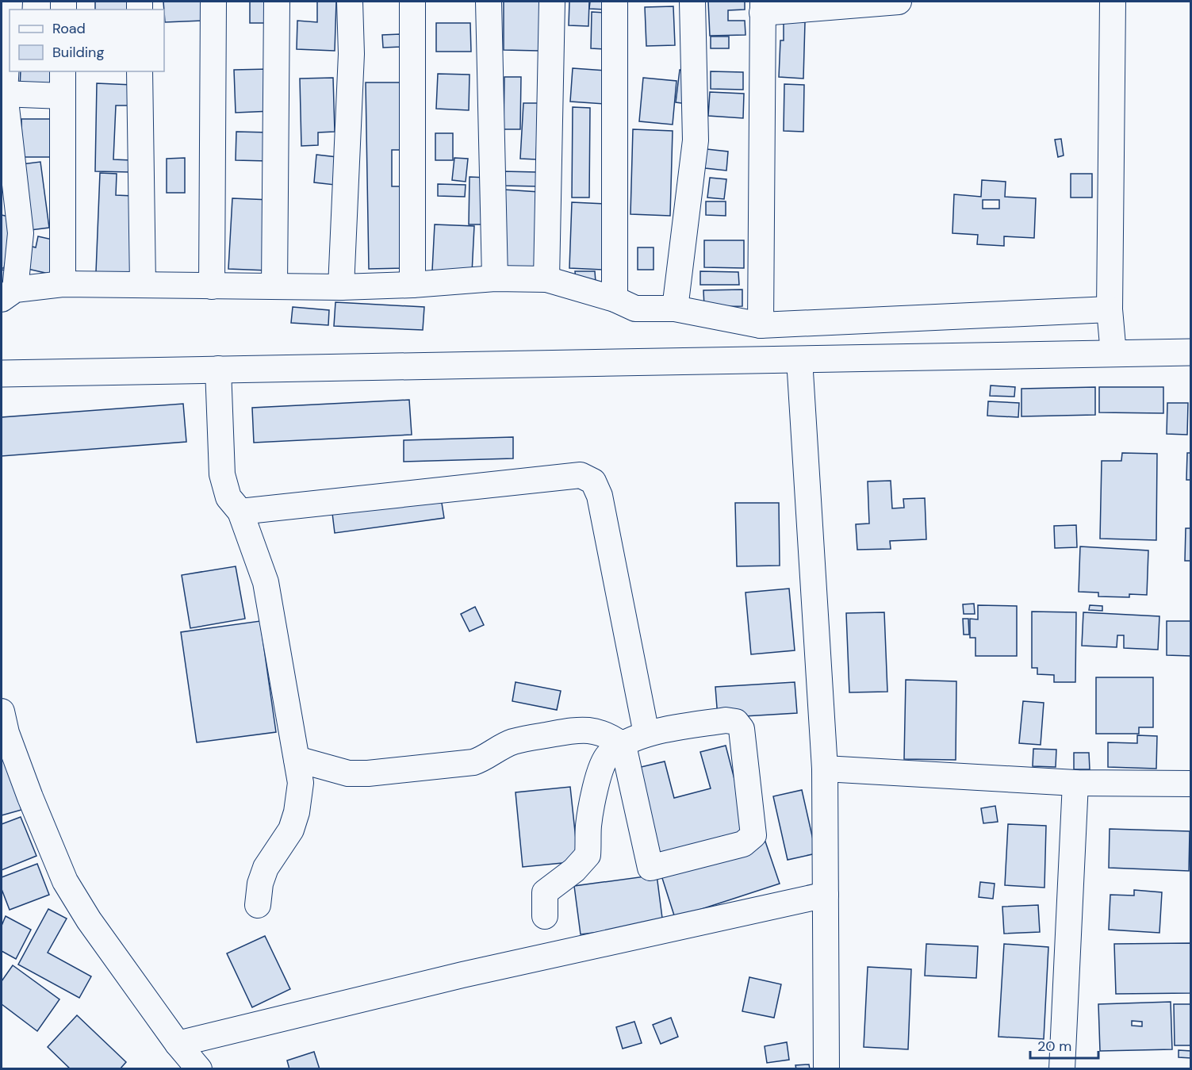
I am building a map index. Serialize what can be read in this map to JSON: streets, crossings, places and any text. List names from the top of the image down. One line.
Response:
{"legend":["Road","Building"],"scale_bar":"20 m"}
